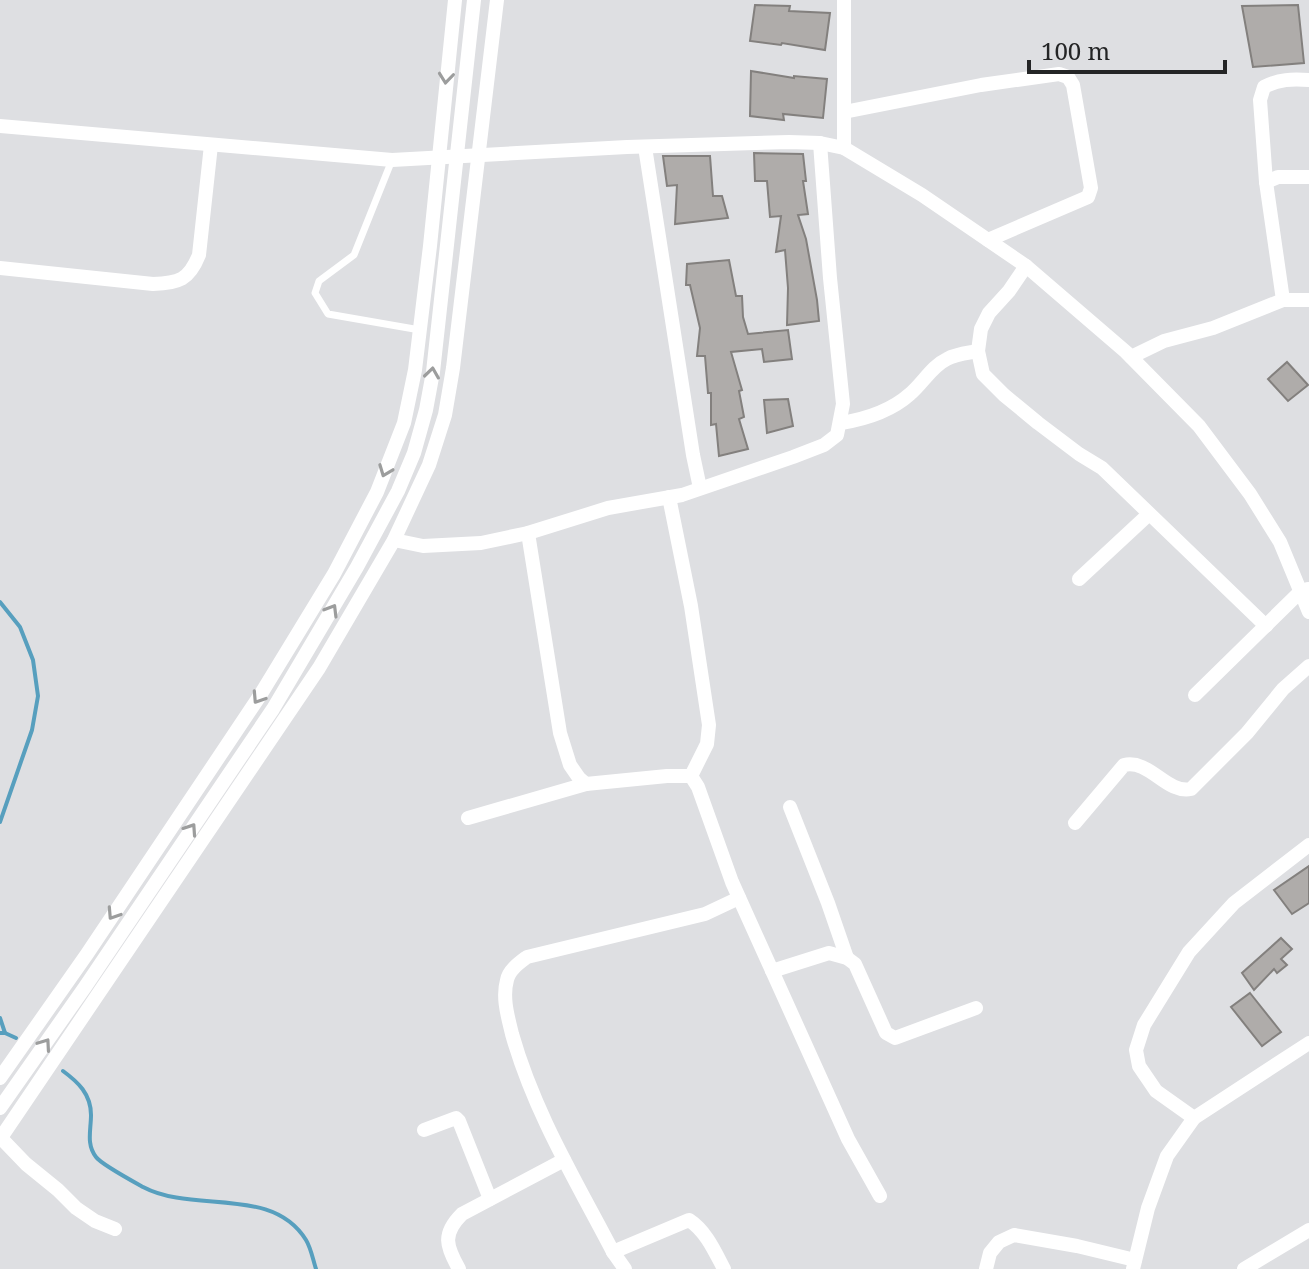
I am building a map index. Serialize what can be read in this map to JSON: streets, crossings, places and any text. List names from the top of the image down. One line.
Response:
{"scale_bar":"100 m"}
